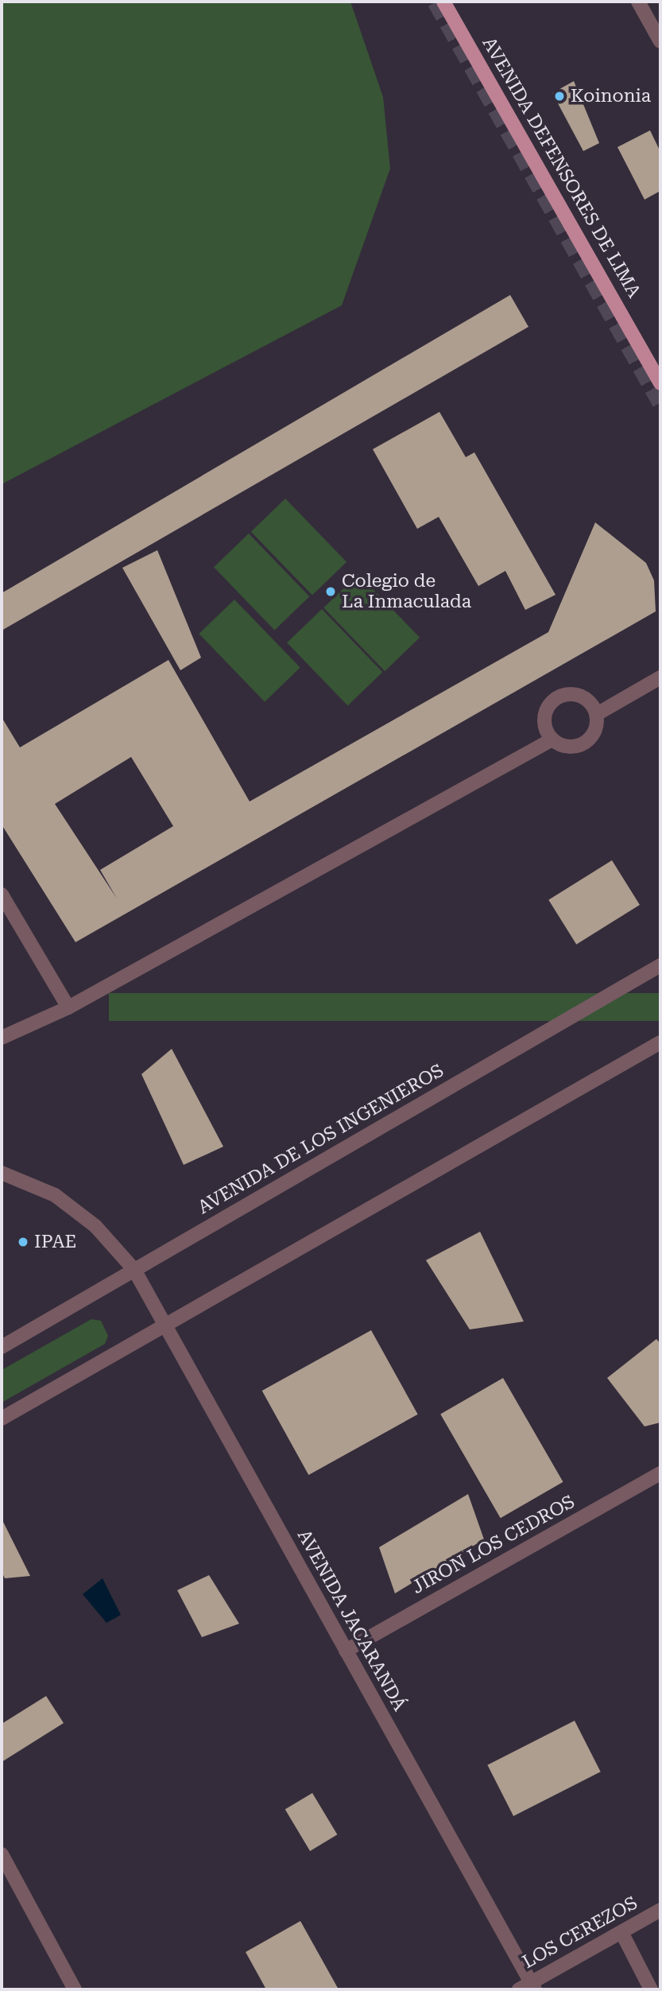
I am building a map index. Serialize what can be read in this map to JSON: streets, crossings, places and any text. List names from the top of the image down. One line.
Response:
{"streets":{"main road":["AVENIDA DEFENSORES DE LIMA"],"street":["AVENIDA DE LOS INGENIEROS","JIRON LOS CEDROS","AVENIDA JACARANDÁ","LOS CEREZOS"]},"crossings":[["AVENIDA DE LOS INGENIEROS","AVENIDA JACARANDÁ"],["JIRON LOS CEDROS","AVENIDA JACARANDÁ"],["AVENIDA JACARANDÁ","LOS CEREZOS"]],"places":["Koinonia","Colegio de La Inmaculada","IPAE"]}
